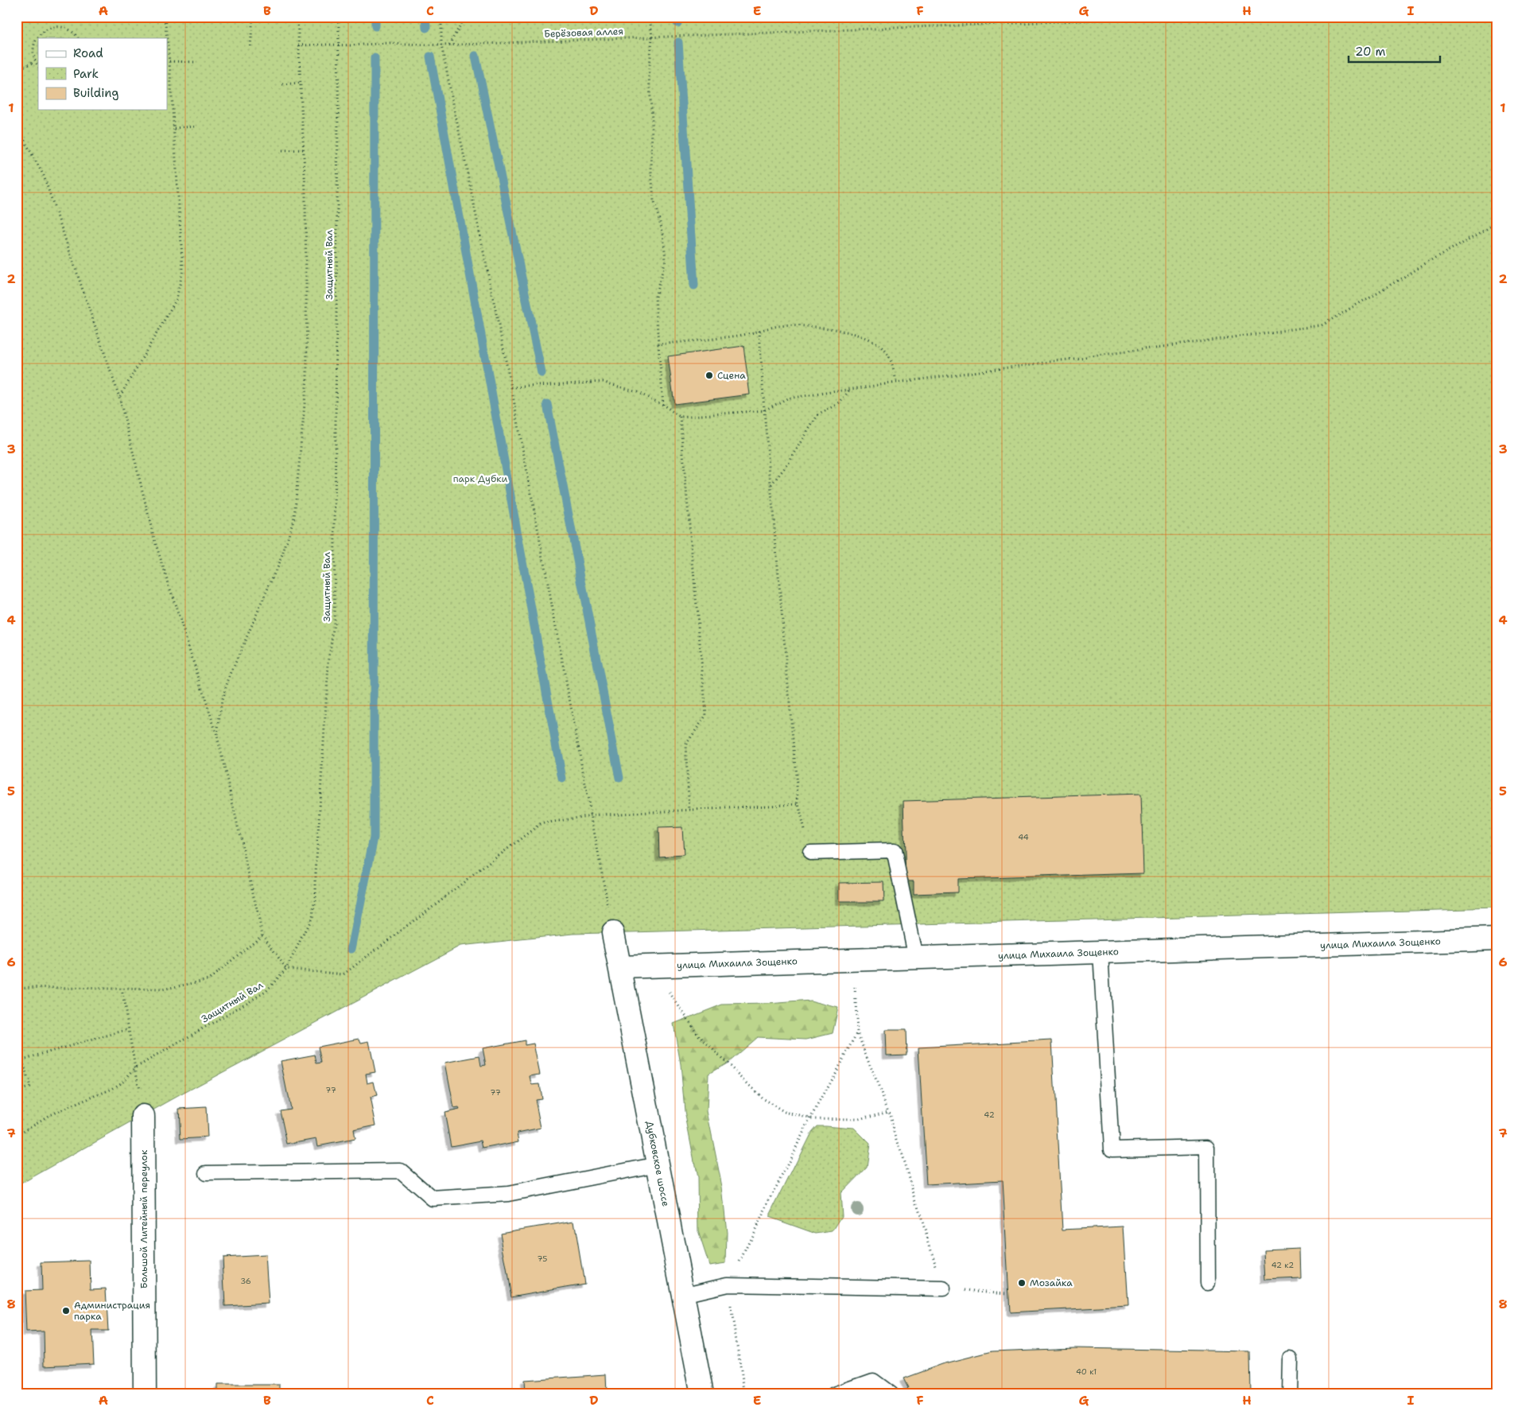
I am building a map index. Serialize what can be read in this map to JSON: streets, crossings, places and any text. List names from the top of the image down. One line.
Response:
{"streets":{"street":["улица Михаила Зощенко","Дубковское шоссе","Большой Литейный переулок"],"path":["Берёзовая аллея","Защитный Вал"]},"crossings":[["Берёзовая аллея","Защитный Вал"],["улица Михаила Зощенко","Дубковское шоссе"]],"parks":["парк Дубки"],"places":["Сцена","Мозайка","Администрация парка"],"house_numbers":["44","77","77","42","75","42 к2","36","40 к1"],"legend":["Road","Park","Building"],"scale_bar":"20 m","grid":{"columns":["A","B","C","D","E","F","G","H","I"],"rows":["1","2","3","4","5","6","7","8"]}}
